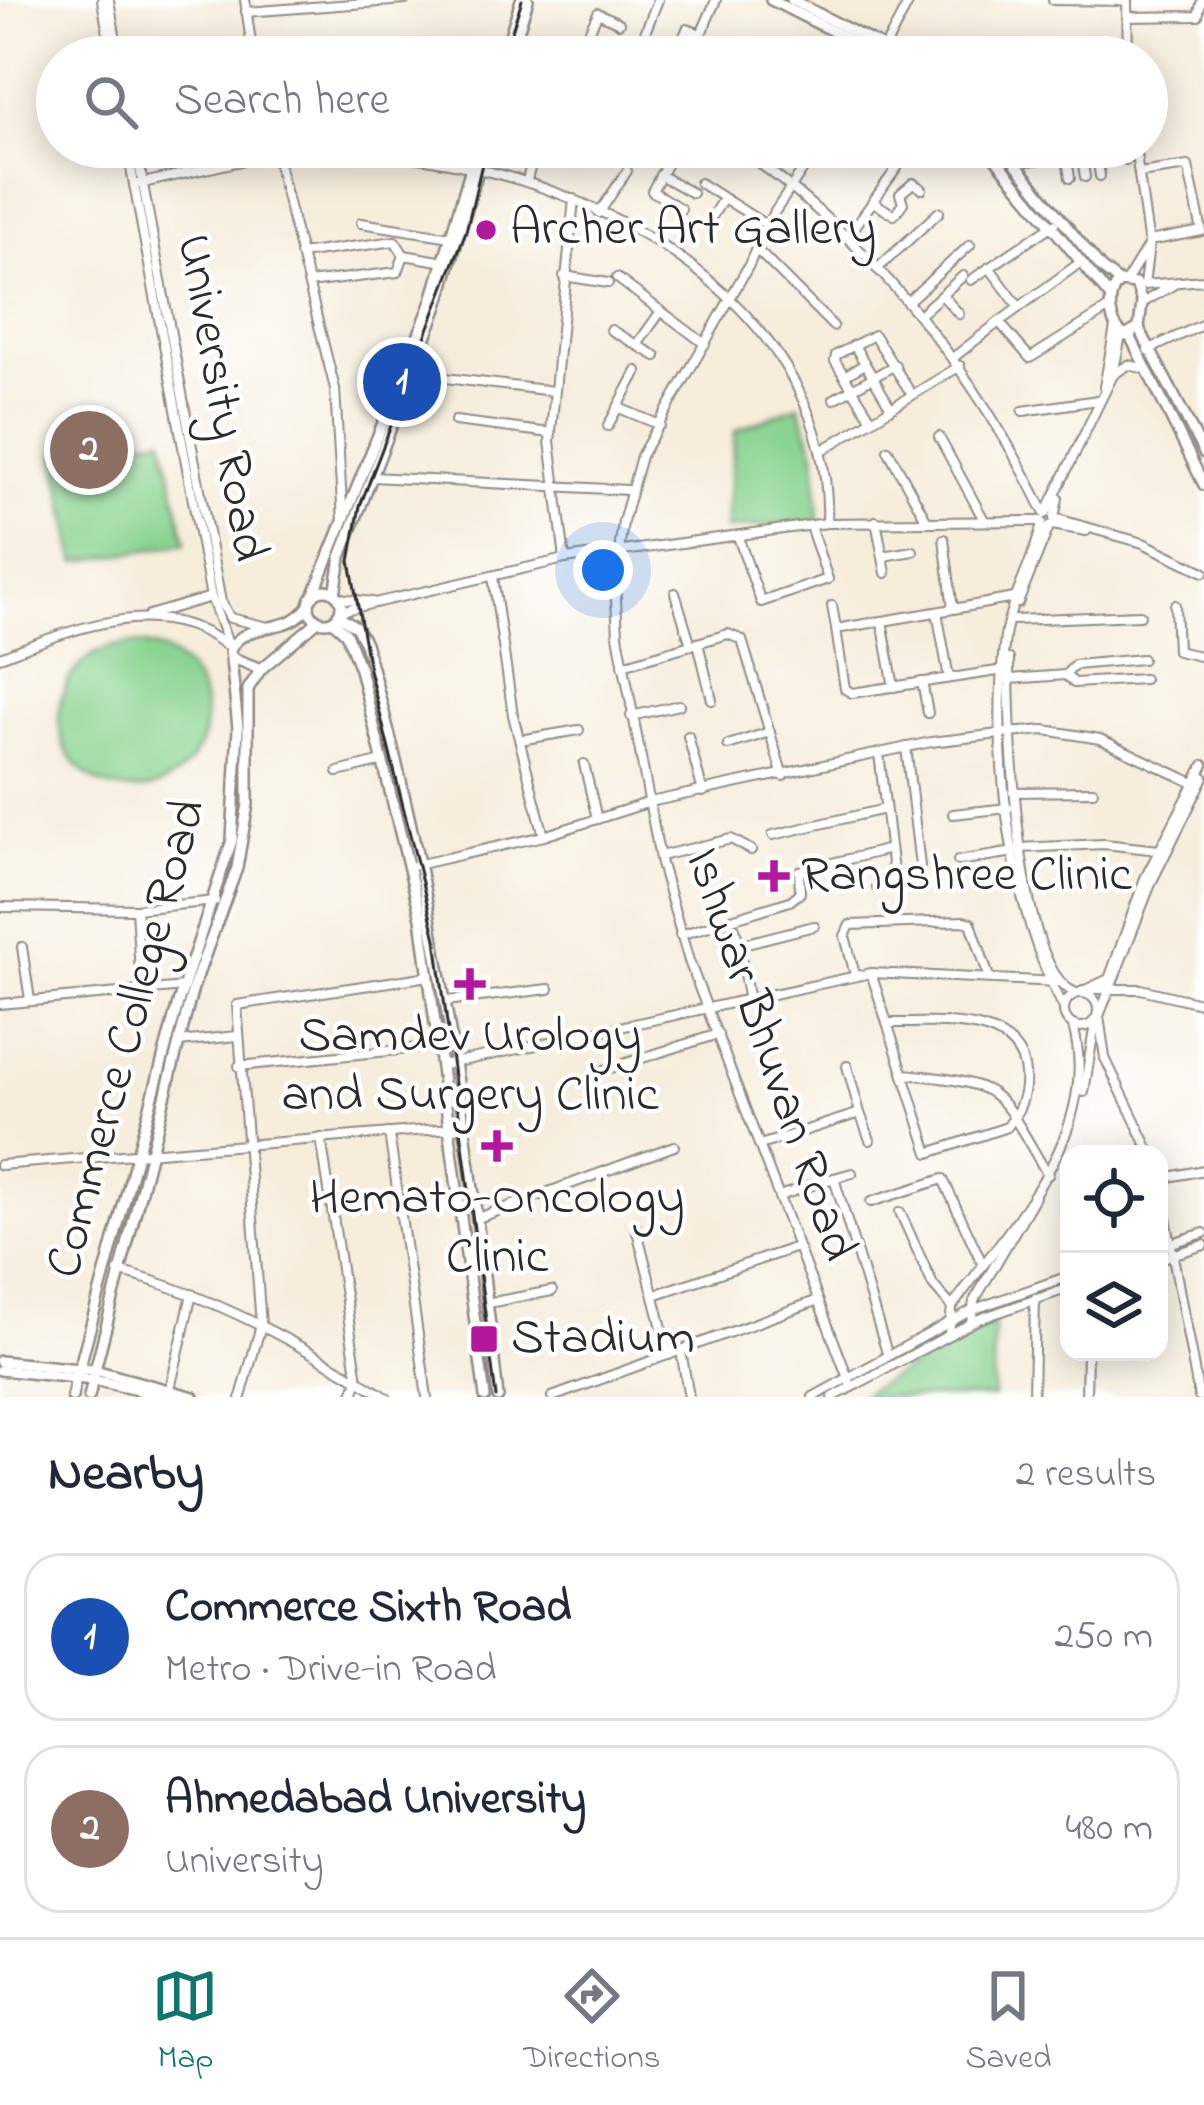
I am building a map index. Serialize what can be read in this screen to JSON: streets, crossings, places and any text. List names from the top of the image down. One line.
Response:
{"streets":{"main road":["Commerce College Road"],"street":["University Road","Ishwar Bhuvan Road"]},"crossings":[["University Road","Commerce College Road"]],"places":{"other":["Archer Art Gallery"],"health":["Rangshree Clinic","Samdev Urology and Surgery Clinic","Hemato-Oncology Clinic"],"transit":["Stadium"]},"page":{"search":"Search here","pins":["1","2"],"heading":["Nearby","2 results"],"list":[{"mark":"1","name":"Commerce Sixth Road","note":"Metro · Drive-in Road","value":"250 m"},{"mark":"2","name":"Ahmedabad University","note":"University","value":"480 m"}],"nav":["Map","Directions","Saved"]}}
